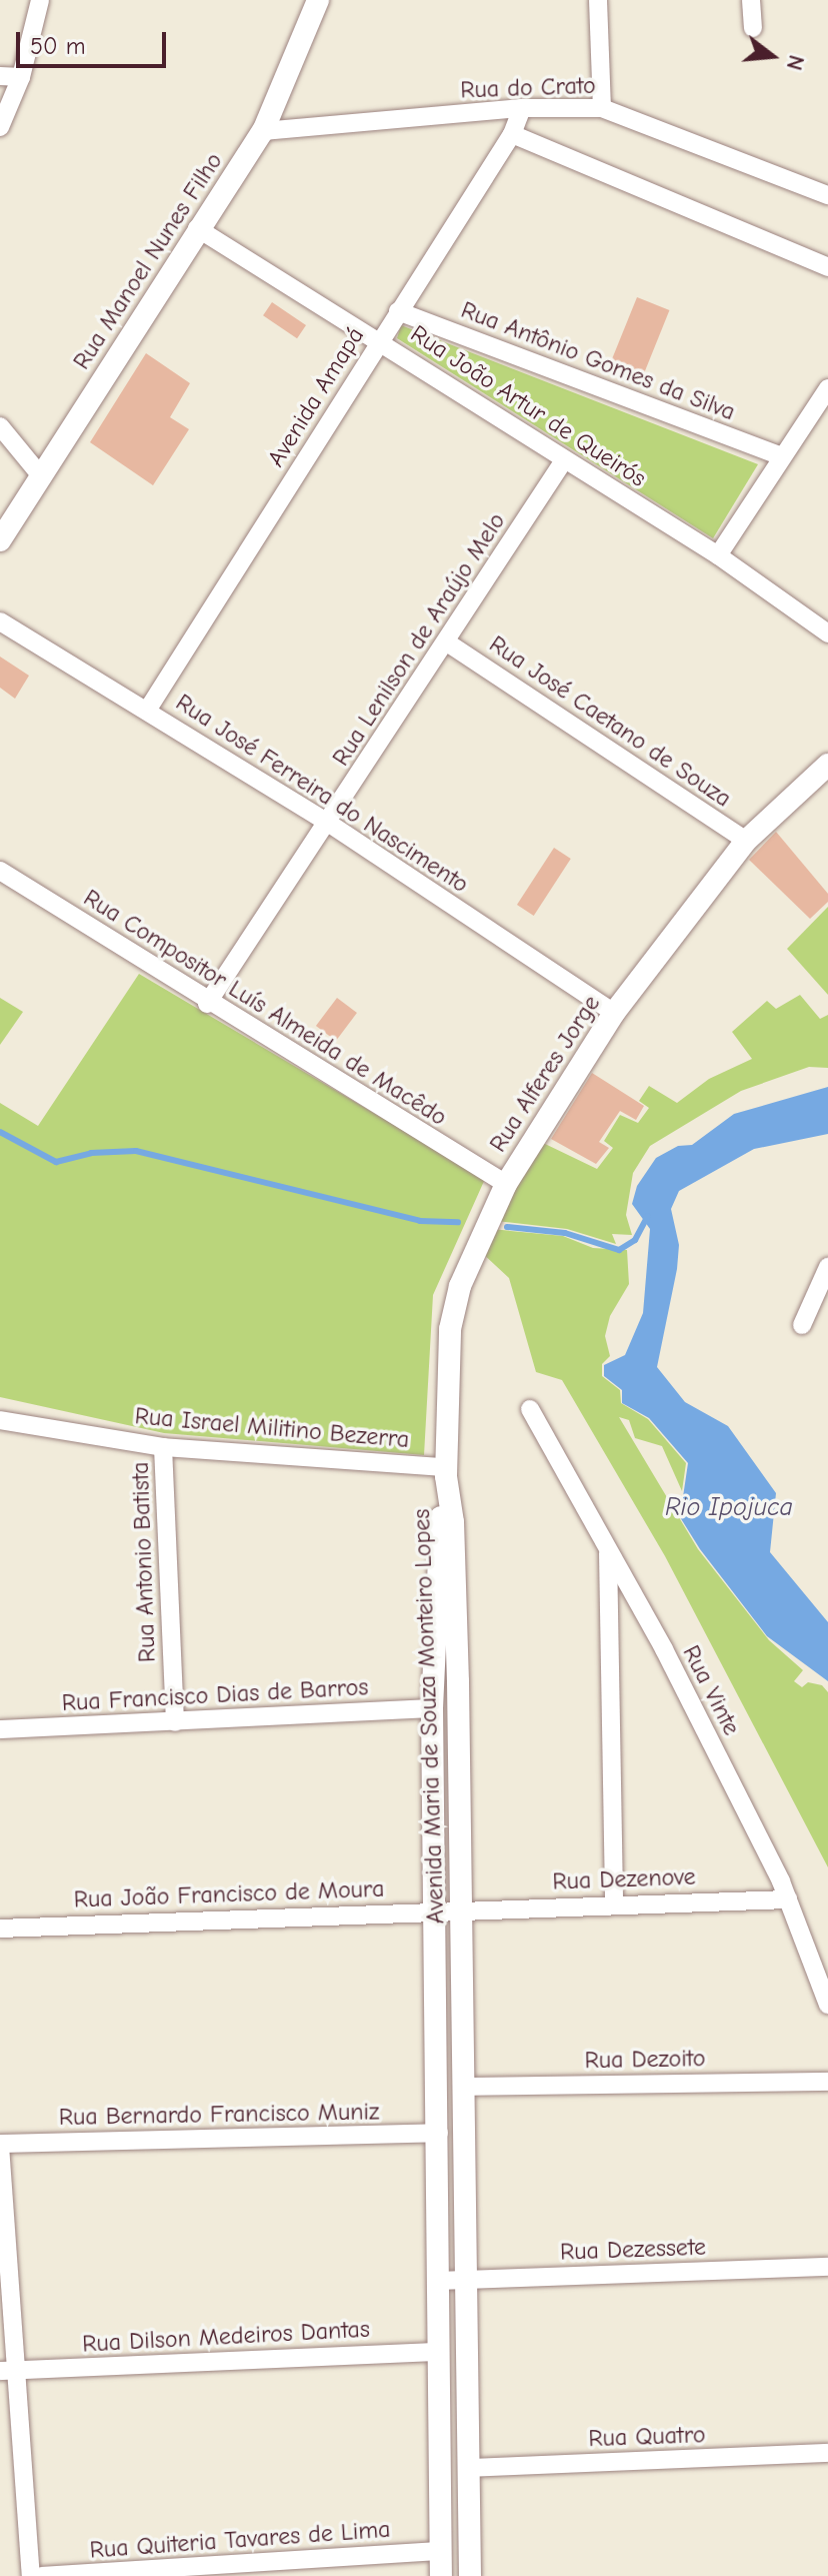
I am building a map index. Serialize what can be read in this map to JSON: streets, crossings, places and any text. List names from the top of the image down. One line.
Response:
{"streets":{"street":["Rua do Crato","Rua Manoel Nunes Filho","Rua Antônio Gomes da Silva","Avenida Amapá","Rua João Artur de Queirós","Rua Lenilson de Araújo Melo","Rua José Caetano de Souza","Rua José Ferreira do Nascimento","Rua Compositor Luís Almeida de Macêdo","Rua Alferes Jorge","Rua Israel Militino Bezerra","Rua Antonio Batista","Rua Vinte","Rua Francisco Dias de Barros","Avenida Maria de Souza Monteiro Lopes","Rua Dezenove","Rua João Francisco de Moura","Rua Dezoito","Rua Bernardo Francisco Muniz","Rua Dezessete","Rua Dilson Medeiros Dantas","Rua Quatro","Rua Quiteria Tavares de Lima"]},"crossings":[["Rua do Crato","Rua Manoel Nunes Filho"],["Rua do Crato","Avenida Amapá"],["Rua Manoel Nunes Filho","Rua João Artur de Queirós"],["Rua Antônio Gomes da Silva","Avenida Amapá"],["Avenida Amapá","Rua João Artur de Queirós"],["Avenida Amapá","Rua José Ferreira do Nascimento"],["Rua João Artur de Queirós","Rua Lenilson de Araújo Melo"],["Rua Lenilson de Araújo Melo","Rua José Caetano de Souza"],["Rua Lenilson de Araújo Melo","Rua José Ferreira do Nascimento"],["Rua Lenilson de Araújo Melo","Rua Compositor Luís Almeida de Macêdo"],["Rua José Caetano de Souza","Rua Alferes Jorge"],["Rua José Ferreira do Nascimento","Rua Alferes Jorge"],["Rua Compositor Luís Almeida de Macêdo","Rua Alferes Jorge"],["Rua Alferes Jorge","Rua Israel Militino Bezerra"],["Rua Alferes Jorge","Avenida Maria de Souza Monteiro Lopes"],["Rua Israel Militino Bezerra","Rua Antonio Batista"],["Rua Israel Militino Bezerra","Avenida Maria de Souza Monteiro Lopes"],["Rua Antonio Batista","Rua Francisco Dias de Barros"],["Rua Vinte","Rua Dezenove"],["Rua Francisco Dias de Barros","Avenida Maria de Souza Monteiro Lopes"],["Avenida Maria de Souza Monteiro Lopes","Rua Dezenove"],["Avenida Maria de Souza Monteiro Lopes","Rua João Francisco de Moura"],["Avenida Maria de Souza Monteiro Lopes","Rua Dezoito"],["Avenida Maria de Souza Monteiro Lopes","Rua Bernardo Francisco Muniz"],["Avenida Maria de Souza Monteiro Lopes","Rua Dezessete"],["Avenida Maria de Souza Monteiro Lopes","Rua Dilson Medeiros Dantas"],["Avenida Maria de Souza Monteiro Lopes","Rua Quatro"],["Avenida Maria de Souza Monteiro Lopes","Rua Quiteria Tavares de Lima"],["Rua Dezenove","Rua João Francisco de Moura"]],"water":["Rio Ipojuca"],"scale_bar":"50 m","north":"right"}
